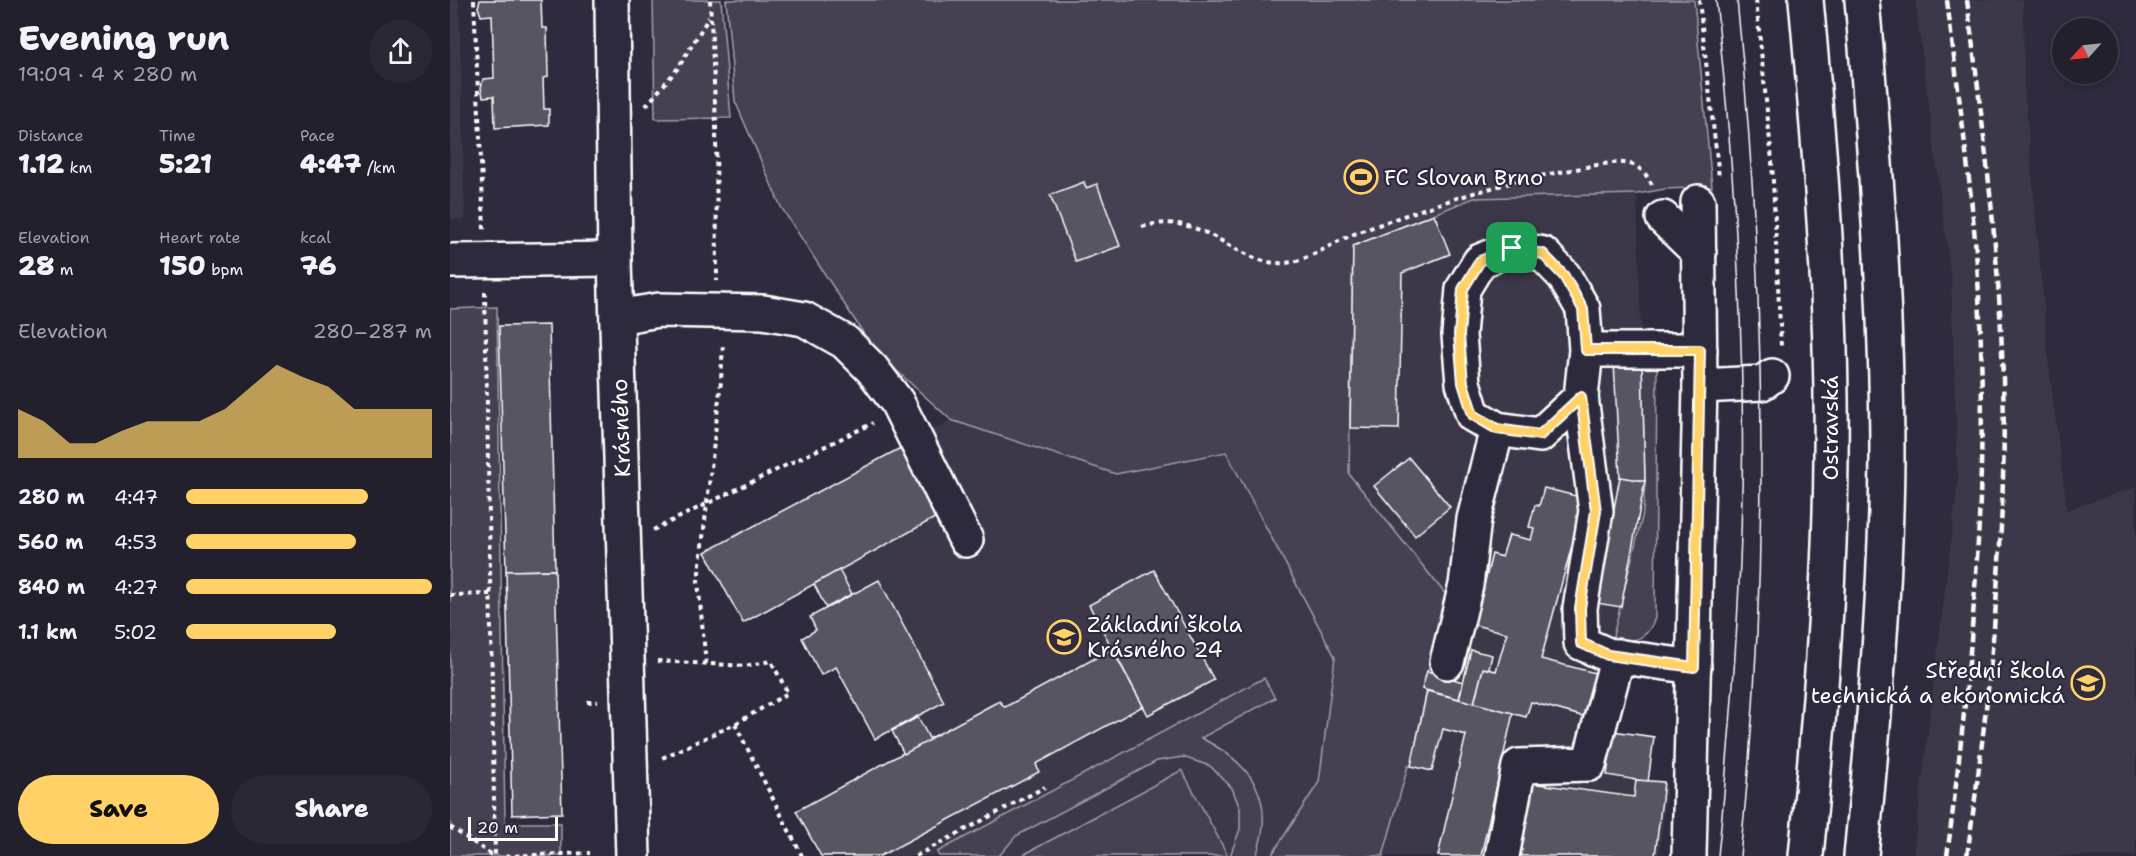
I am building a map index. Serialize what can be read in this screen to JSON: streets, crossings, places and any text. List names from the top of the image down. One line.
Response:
{"streets":{"main road":["Krásného","Ostravská"]},"places":{"sports":["FC Slovan Brno"],"school or university":["Základní škola Krásného 24","Střední škola technická a ekonomická"]},"scale_bar":"20 m","north":"bottom left","page":{"heading":["Evening run","19:09 · 4 × 280 m"],"stats":[["Distance","1.12 km"],["Time","5:21"],["Pace","4:47 /km"],["Elevation","28 m"],["Heart rate","150 bpm"],["kcal","76"]],"chart":["Elevation","280–287 m"],"list":[{"name":"280 m","note":"4:47"},{"name":"560 m","note":"4:53"},{"name":"840 m","note":"4:27"},{"name":"1.1 km","note":"5:02"}],"buttons":["Save","Share"],"scale":"20 m"}}
